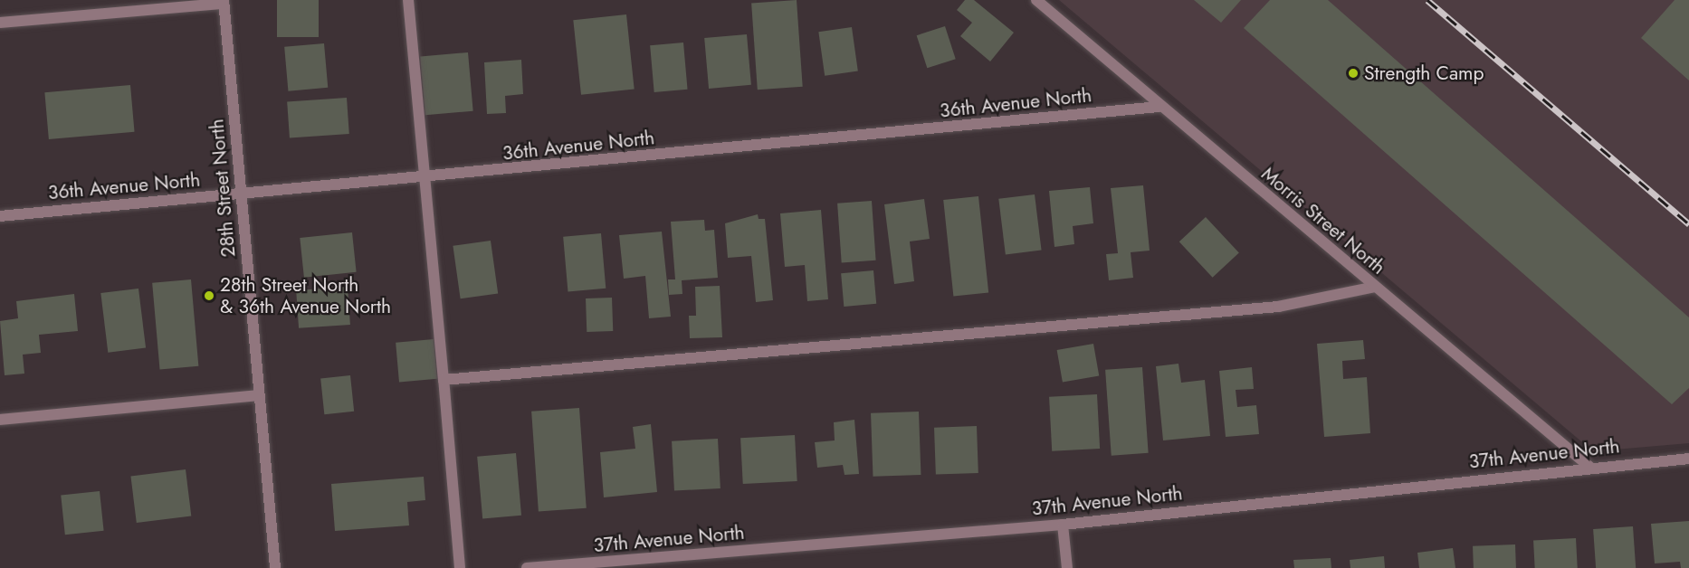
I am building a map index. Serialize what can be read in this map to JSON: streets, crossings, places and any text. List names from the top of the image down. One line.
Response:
{"streets":{"street":["36th Avenue North","28th Street North","Morris Street North","37th Avenue North"]},"crossings":[["36th Avenue North","28th Street North"],["36th Avenue North","Morris Street North"],["Morris Street North","37th Avenue North"]],"places":["Strength Camp","28th Street North & 36th Avenue North"]}
